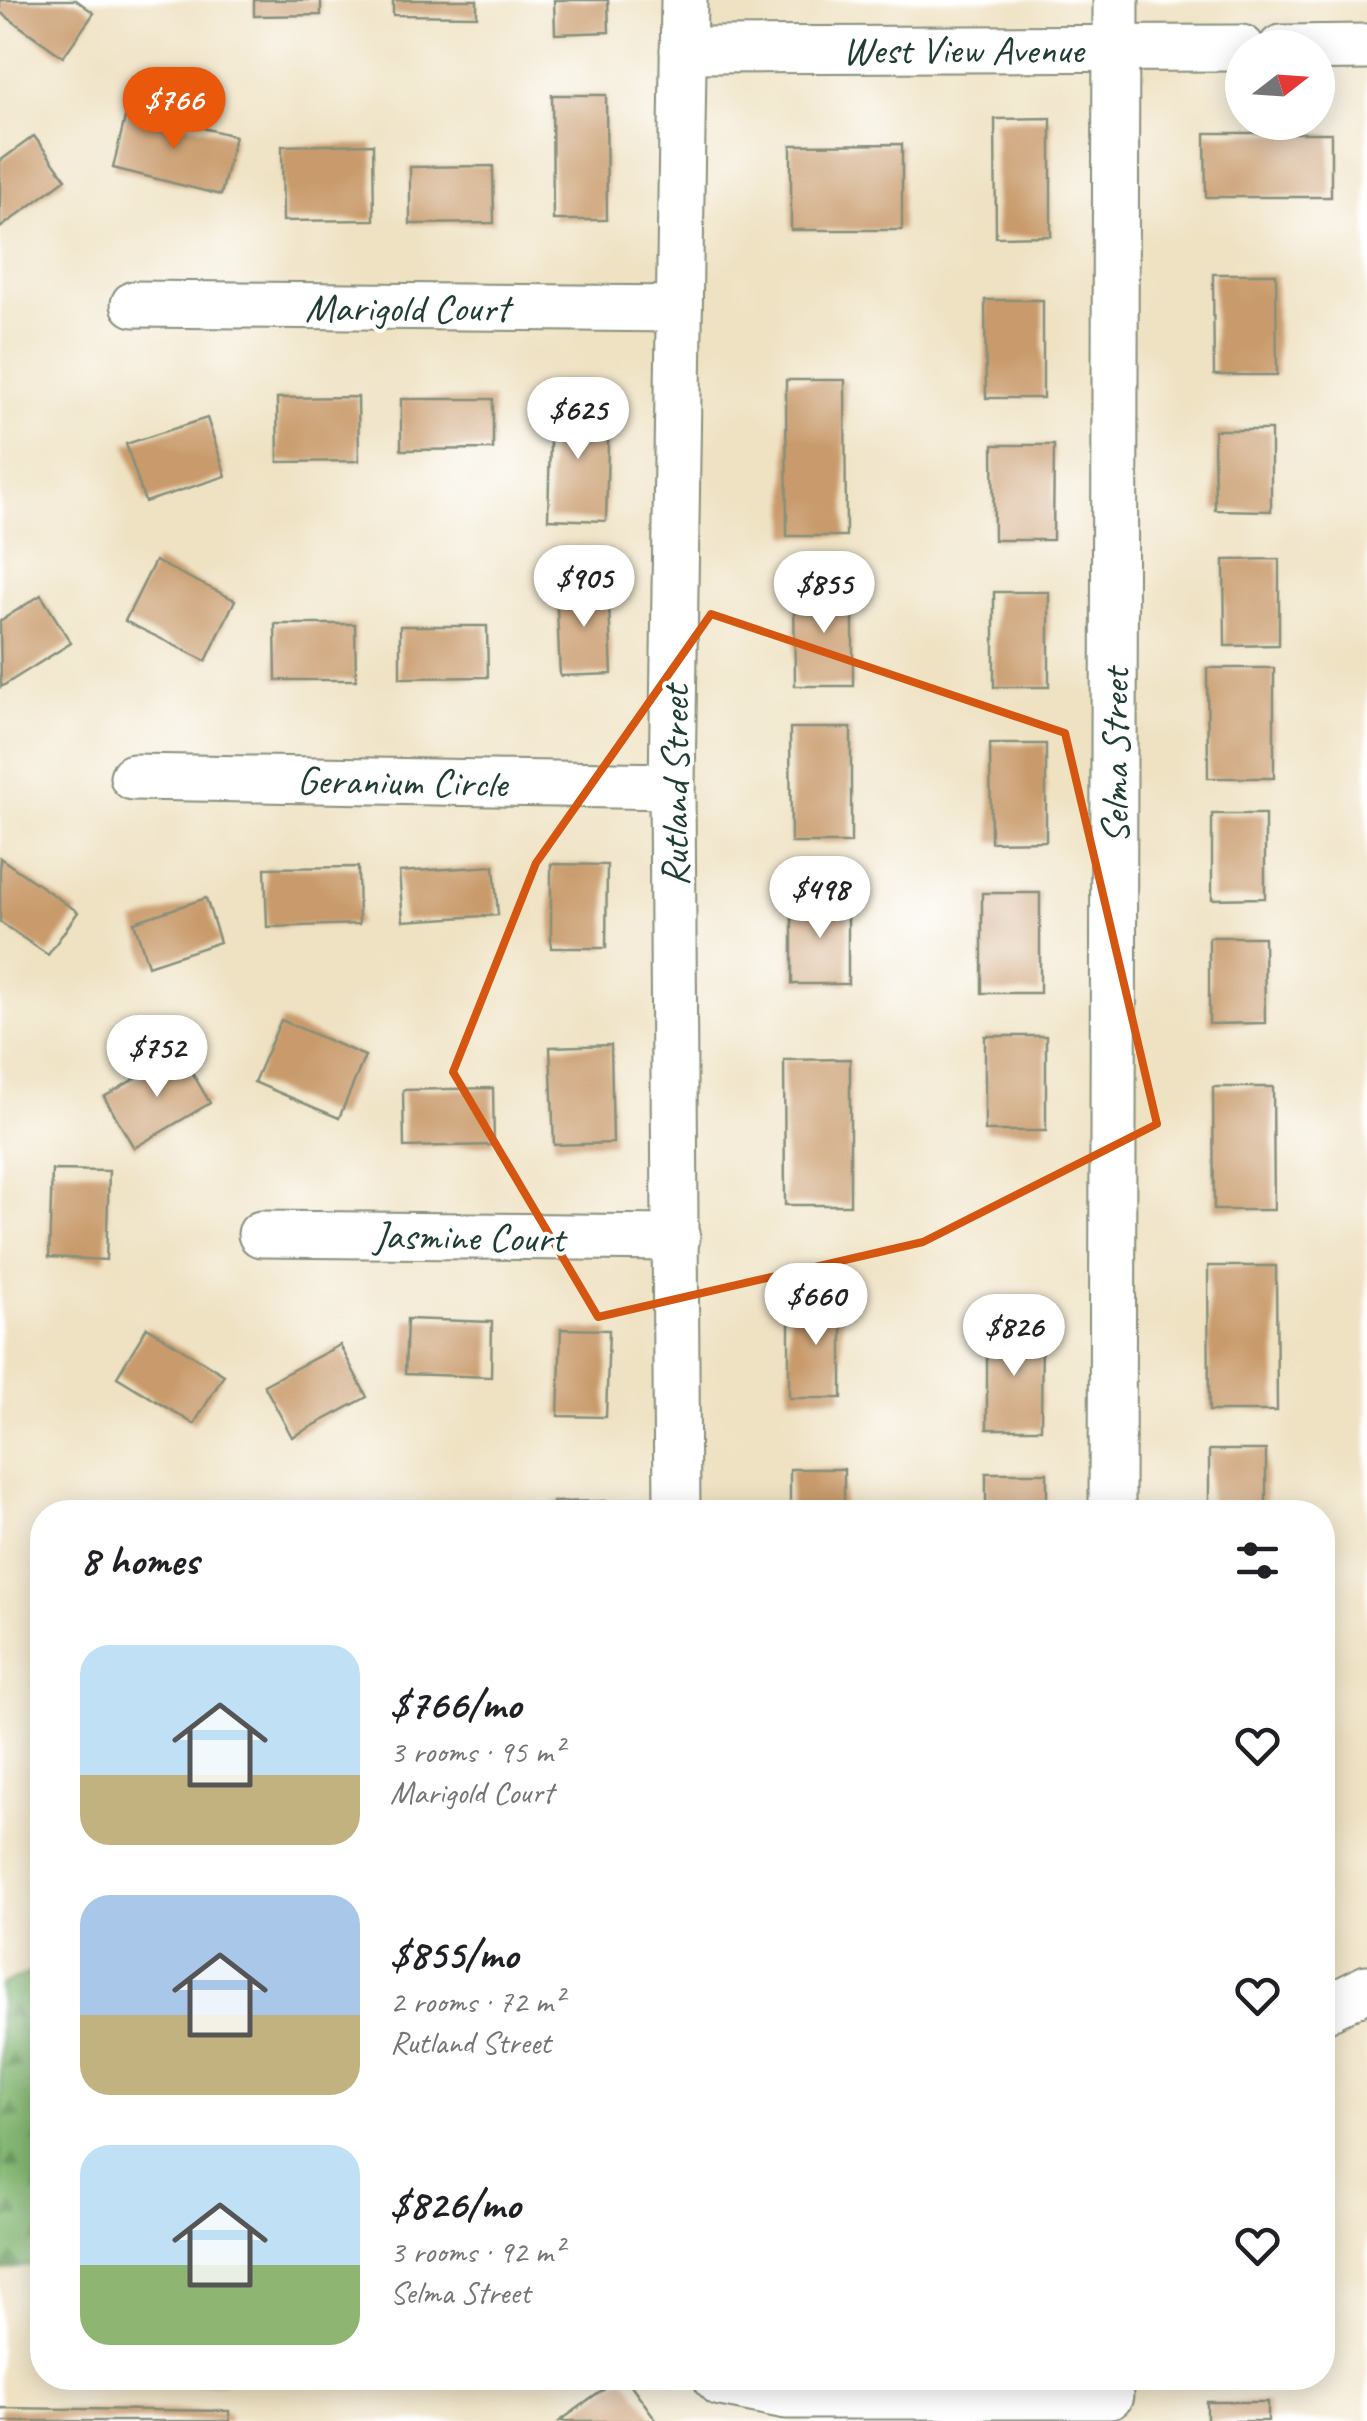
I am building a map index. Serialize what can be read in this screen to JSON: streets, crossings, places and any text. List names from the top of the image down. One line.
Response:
{"streets":{"street":["West View Avenue","Marigold Court","Selma Street","Geranium Circle","Rutland Street","Jasmine Court"]},"crossings":[["West View Avenue","Selma Street"],["West View Avenue","Rutland Street"],["Marigold Court","Rutland Street"],["Geranium Circle","Rutland Street"],["Rutland Street","Jasmine Court"]],"north":"right","page":{"price":["$766","$625","$905","$855","$498","$752","$660","$826"],"heading":"8 homes","list":[{"name":"$766/mo","note":"3 rooms · 95 m² · Marigold Court"},{"name":"$855/mo","note":"2 rooms · 72 m² · Rutland Street"},{"name":"$826/mo","note":"3 rooms · 92 m² · Selma Street"}]}}
